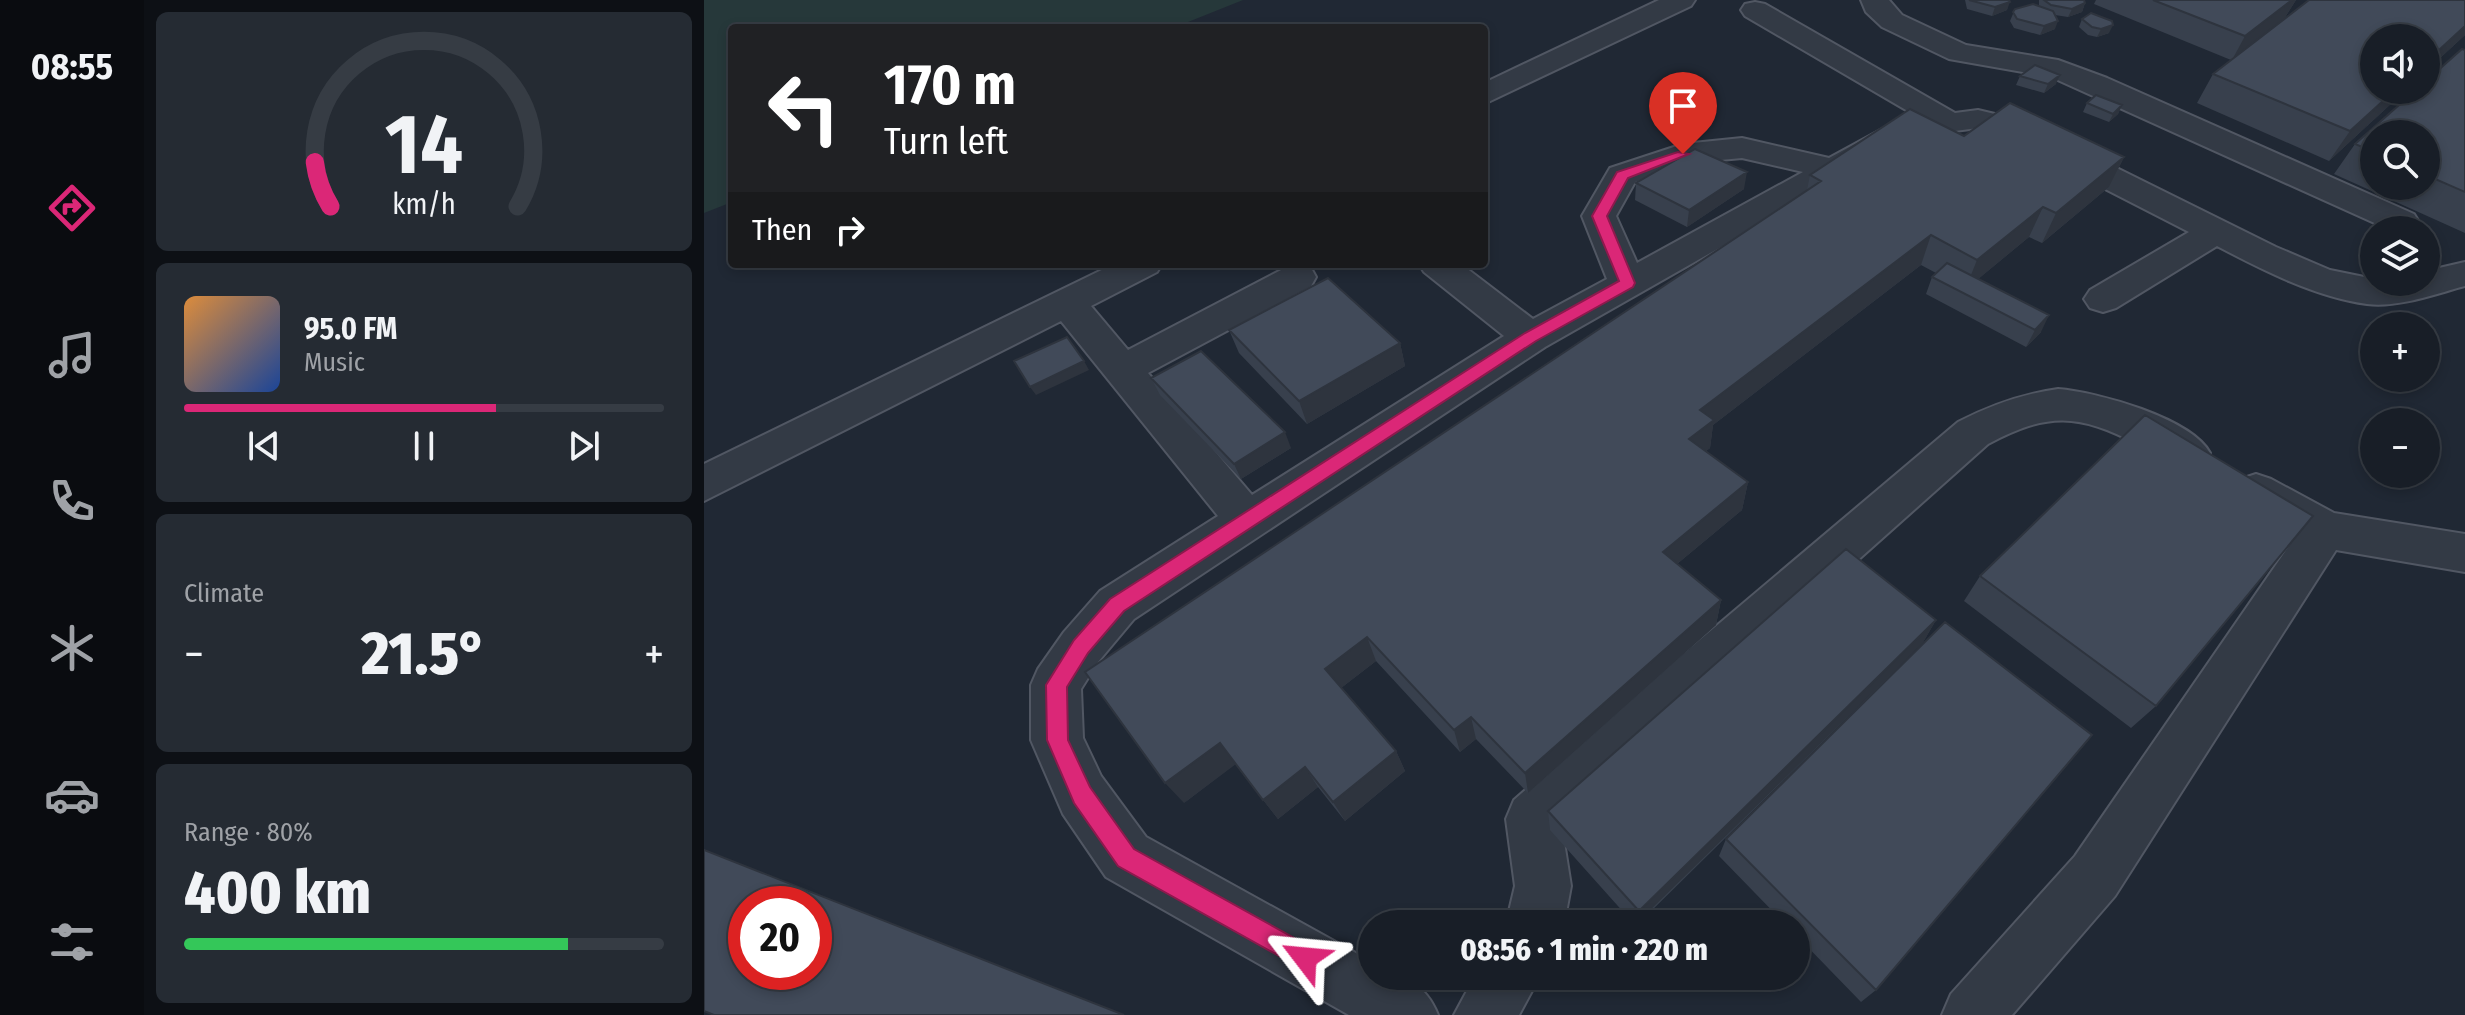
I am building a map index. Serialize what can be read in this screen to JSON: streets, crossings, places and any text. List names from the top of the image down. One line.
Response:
{"page":{"tabs":"08:55","map_buttons":["+","−"],"turn":["170 m","Turn left"],"then":"Then","song":["95.0 FM","Music"],"tile":["Climate",["Range · 80%","400 km"]],"heat":["−","21.5°","+"],"limit":"20","trip":"08:56 · 1 min · 220 m","gauge":["14","km/h"]}}
